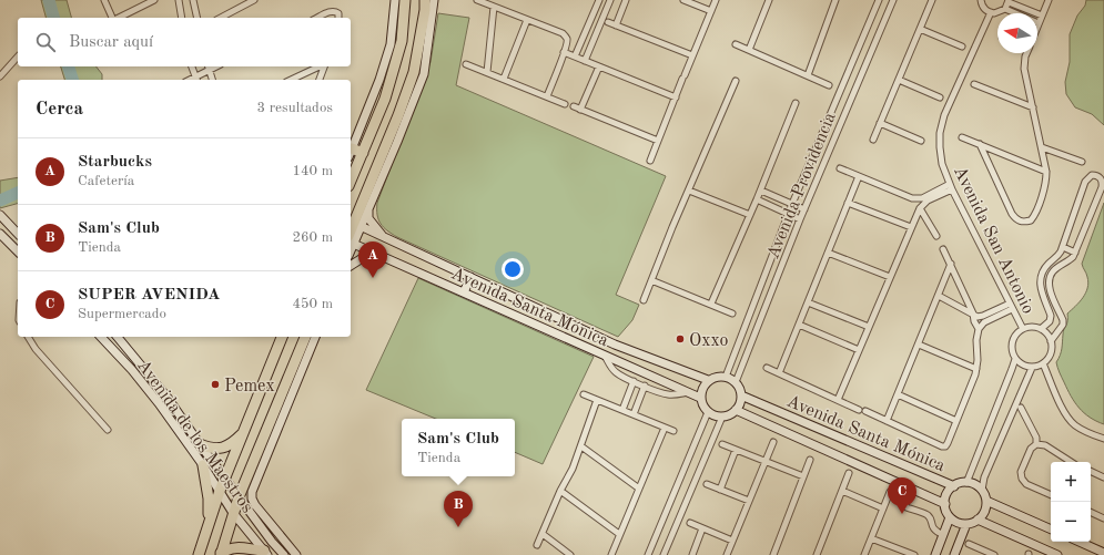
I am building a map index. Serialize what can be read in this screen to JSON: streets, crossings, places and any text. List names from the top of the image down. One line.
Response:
{"streets":{"street":["Avenida Providencia","Avenida San Antonio","Avenida Santa Mónica","Avenida de los Maestros"]},"crossings":[["Avenida Providencia","Avenida Santa Mónica"]],"places":["Oxxo","Pemex"],"north":"left","page":{"search":"Buscar aquí","heading":["Cerca","3 resultados"],"list":[{"mark":"A","name":"Starbucks","note":"Cafetería","value":"140 m"},{"mark":"B","name":"Sam's Club","note":"Tienda","value":"260 m"},{"mark":"C","name":"SUPER AVENIDA","note":"Supermercado","value":"450 m"}],"pins":["A","C","B"],"popup":["Sam's Club","Tienda"],"map_buttons":["+","−"]}}
